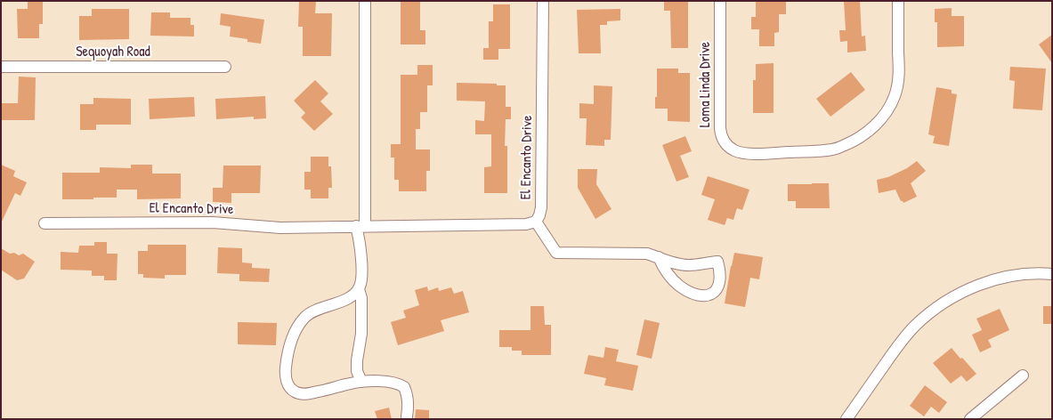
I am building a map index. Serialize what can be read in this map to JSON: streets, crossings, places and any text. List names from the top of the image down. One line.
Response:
{"streets":{"street":["Sequoyah Road","Loma Linda Drive","El Encanto Drive"]}}
